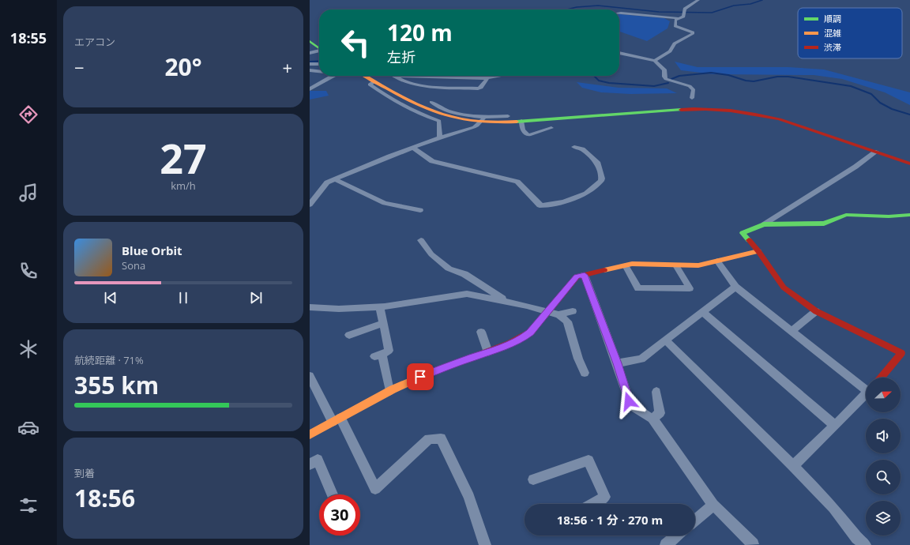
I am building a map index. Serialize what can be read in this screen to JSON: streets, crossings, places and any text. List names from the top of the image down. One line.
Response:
{"legend":["順調","混雑","渋滞"],"north":"right","page":{"tabs":"18:55","tile":["エアコン",["27","km/h"],["航続距離 · 71%","355 km"],["到着","18:56"]],"turn":["120 m","左折"],"heat":["−","20°","+"],"song":["Blue Orbit","Sona"],"limit":"30","trip":"18:56 · 1 分 · 270 m"}}
